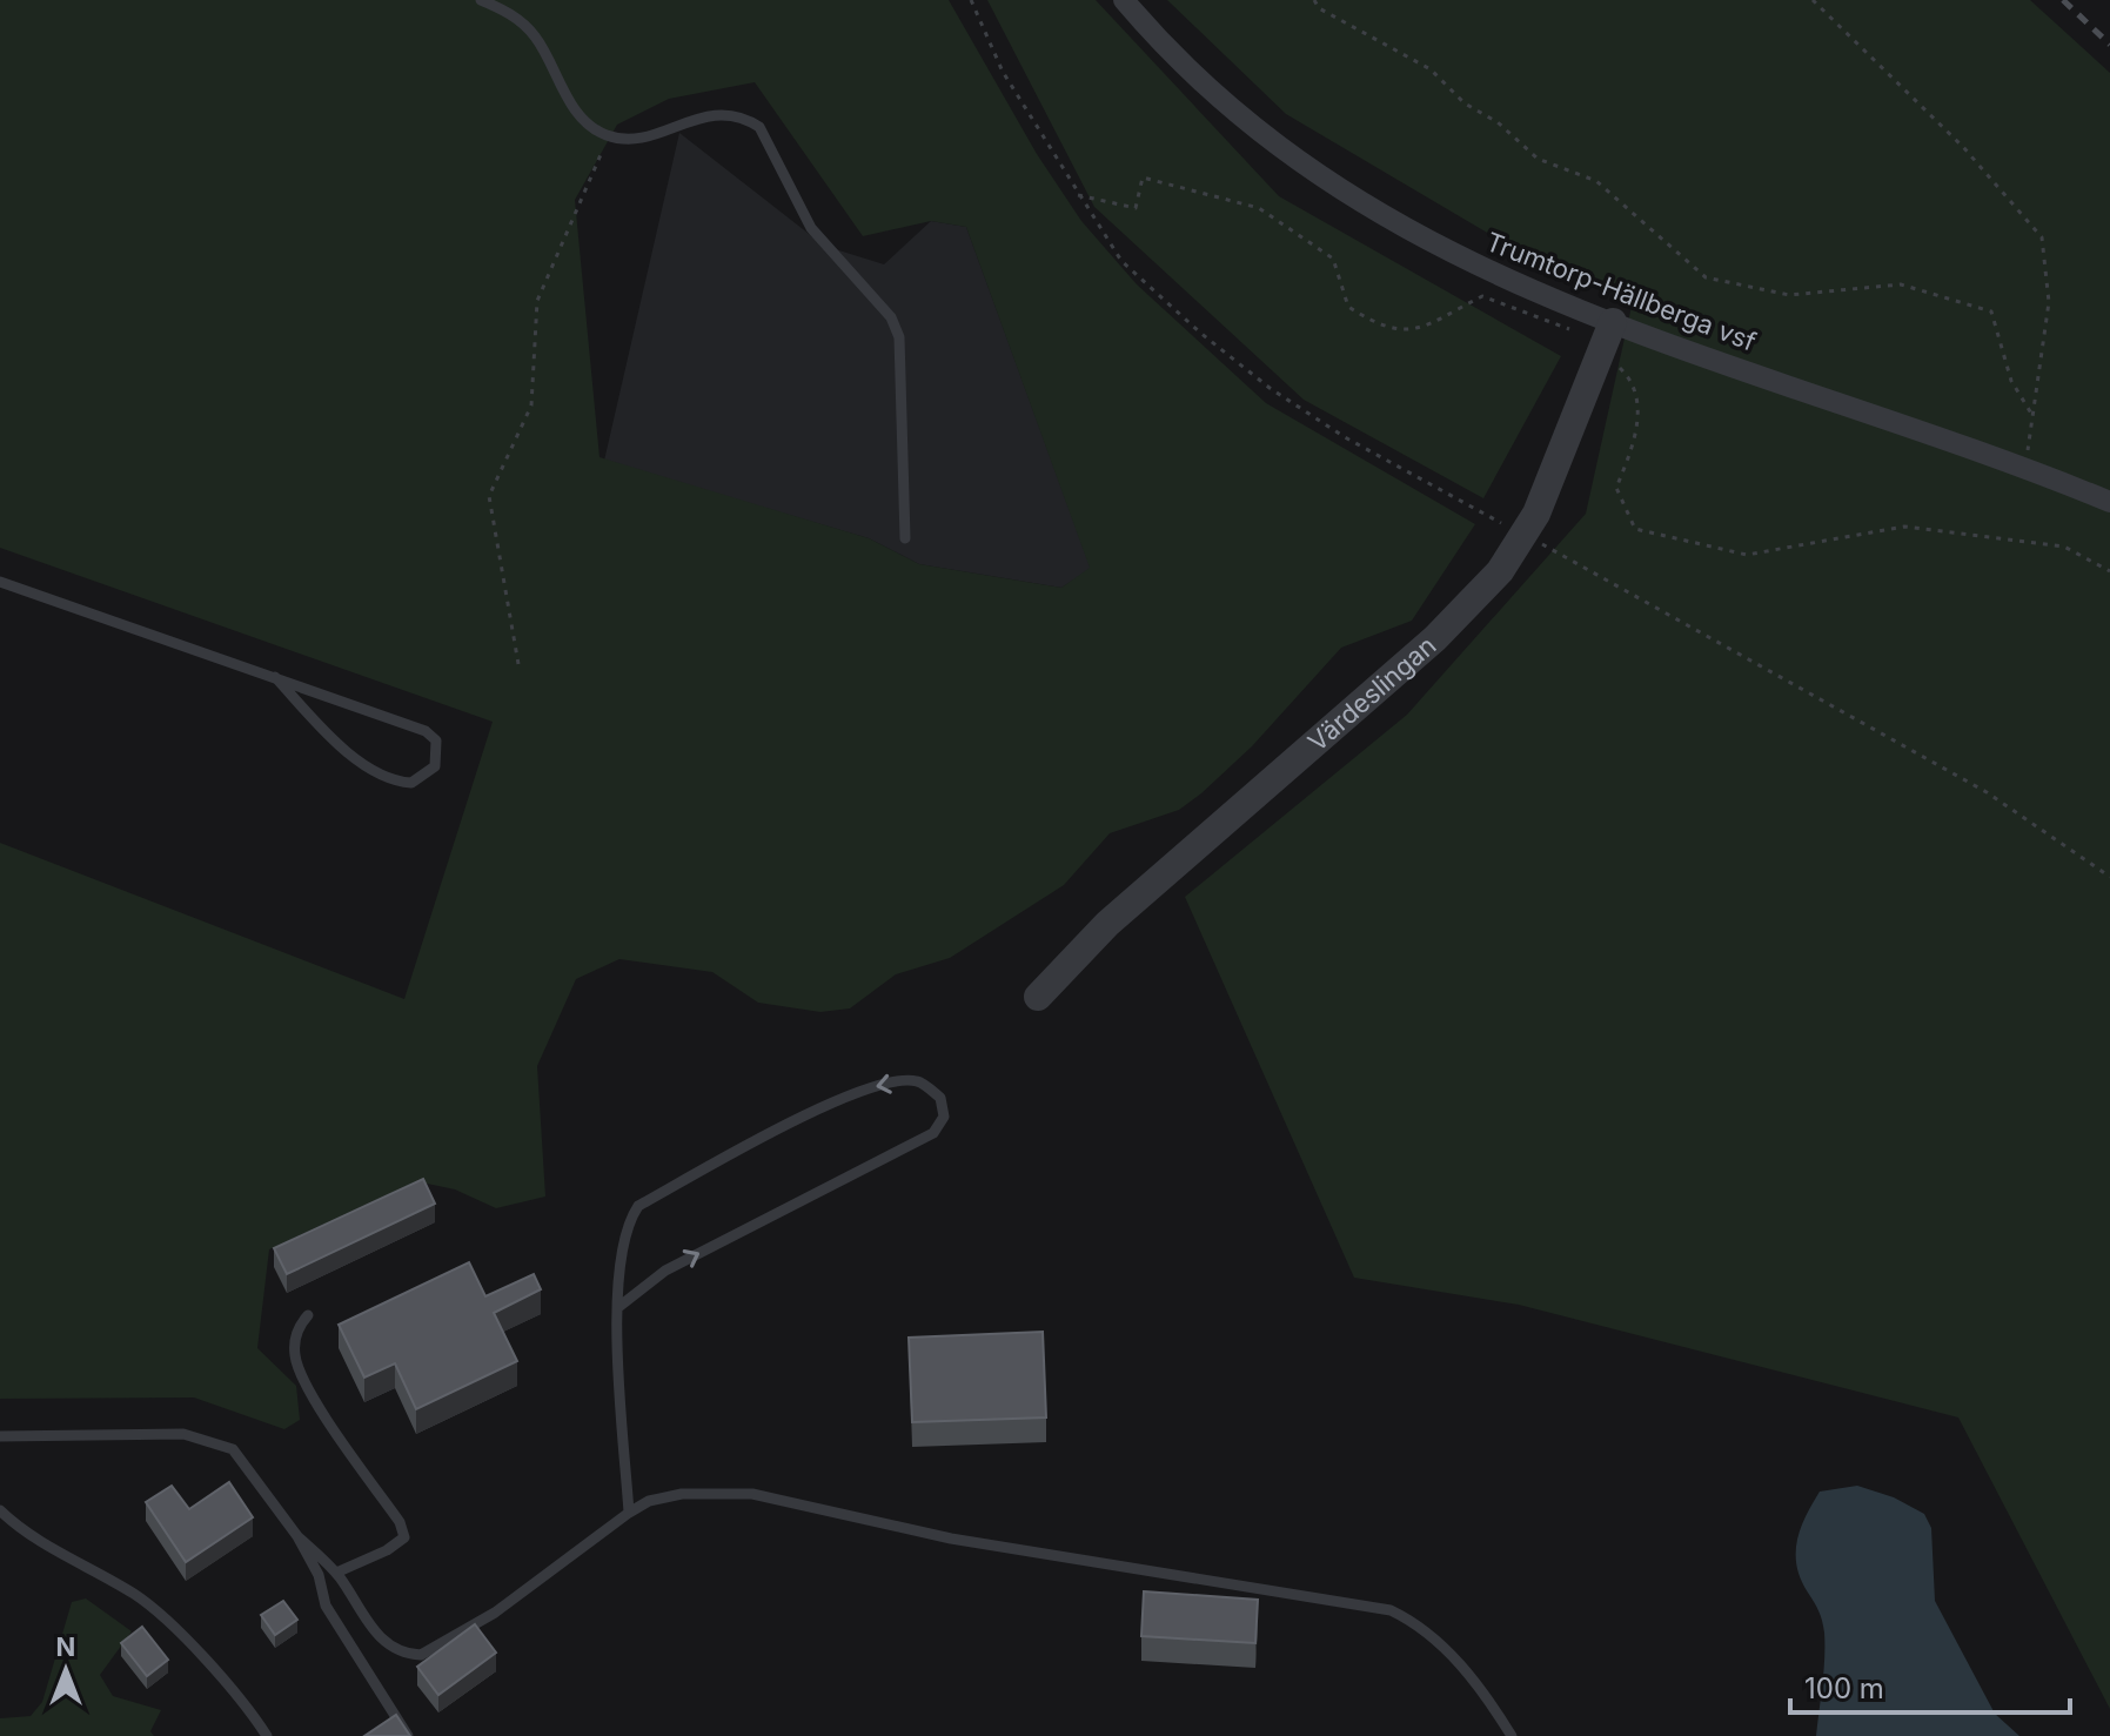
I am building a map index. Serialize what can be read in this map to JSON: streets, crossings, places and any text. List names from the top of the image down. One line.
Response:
{"streets":{"street":["Trumtorp-Hällberga vsf","Värdeslingan"]},"crossings":[["Trumtorp-Hällberga vsf","Värdeslingan"]],"scale_bar":"100 m","north":"top"}
